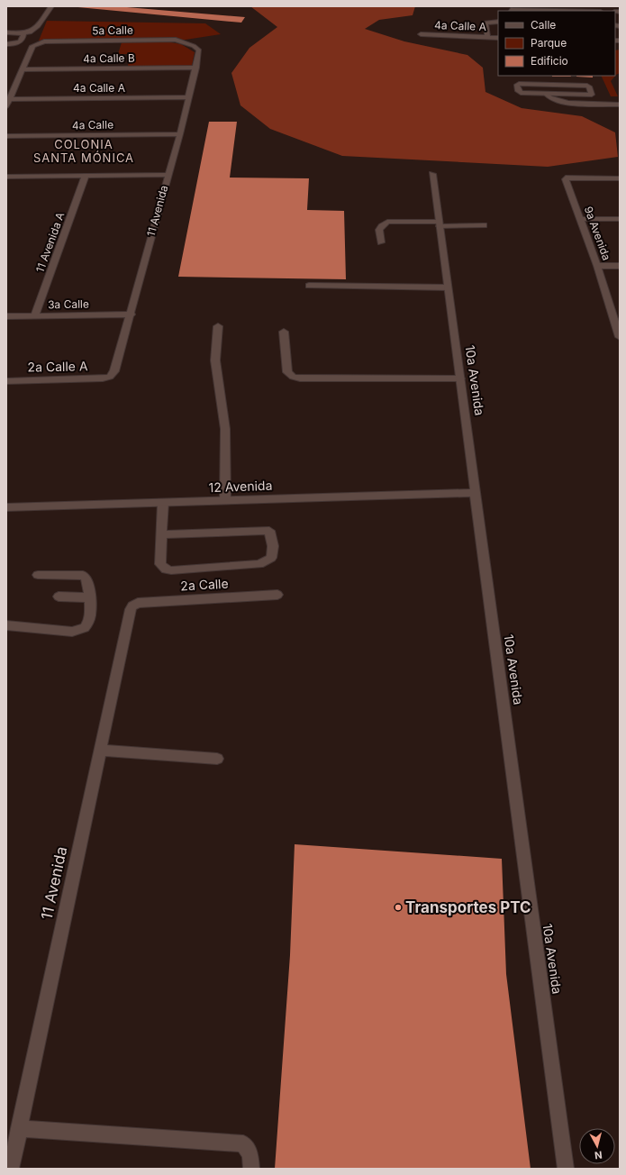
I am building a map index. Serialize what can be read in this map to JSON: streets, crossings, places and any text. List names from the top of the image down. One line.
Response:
{"streets":{"street":["4a Calle A","5a Calle","4a Calle B","4a Calle","11 Avenida","9a Avenida","11 Avenida A","3a Calle","2a Calle A","10a Avenida","12 Avenida","2a Calle"]},"crossings":[["4a Calle A","11 Avenida"],["5a Calle","4a Calle B"],["5a Calle","11 Avenida"],["4a Calle B","11 Avenida"],["4a Calle","11 Avenida"],["11 Avenida","3a Calle"],["11 Avenida","2a Calle A"],["11 Avenida","2a Calle"],["11 Avenida A","3a Calle"],["10a Avenida","12 Avenida"]],"districts":["COLONIA SANTA MÓNICA"],"places":["Transportes PTC"],"legend":["Calle","Parque","Edificio"],"north":"bottom"}
